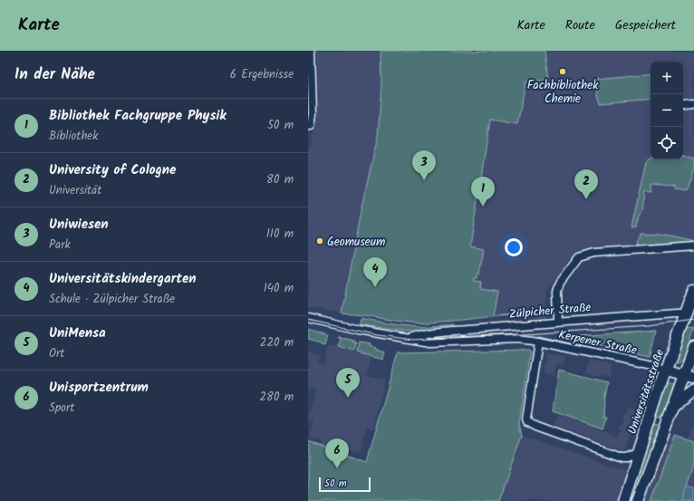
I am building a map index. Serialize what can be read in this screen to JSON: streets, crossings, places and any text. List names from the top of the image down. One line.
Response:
{"streets":{"main road":["Universitätsstraße"],"street":["Zülpicher Straße","Kerpener Straße"]},"crossings":[["Zülpicher Straße","Kerpener Straße"],["Zülpicher Straße","Universitätsstraße"],["Kerpener Straße","Universitätsstraße"]],"places":["Fachbibliothek Chemie","Geomuseum"],"scale_bar":"50 m","page":{"header":"Karte","nav":["Karte","Route","Gespeichert"],"heading":["In der Nähe","6 Ergebnisse"],"map_buttons":["+","−"],"list":[{"mark":"1","name":"Bibliothek Fachgruppe Physik","note":"Bibliothek","value":"50 m"},{"mark":"2","name":"University of Cologne","note":"Universität","value":"80 m"},{"mark":"3","name":"Uniwiesen","note":"Park","value":"110 m"},{"mark":"4","name":"Universitätskindergarten","note":"Schule · Zülpicher Straße","value":"140 m"},{"mark":"5","name":"UniMensa","note":"Ort","value":"220 m"},{"mark":"6","name":"Unisportzentrum","note":"Sport","value":"280 m"}],"pins":["3","2","1","4","5","6"],"scale":"50 m"}}
